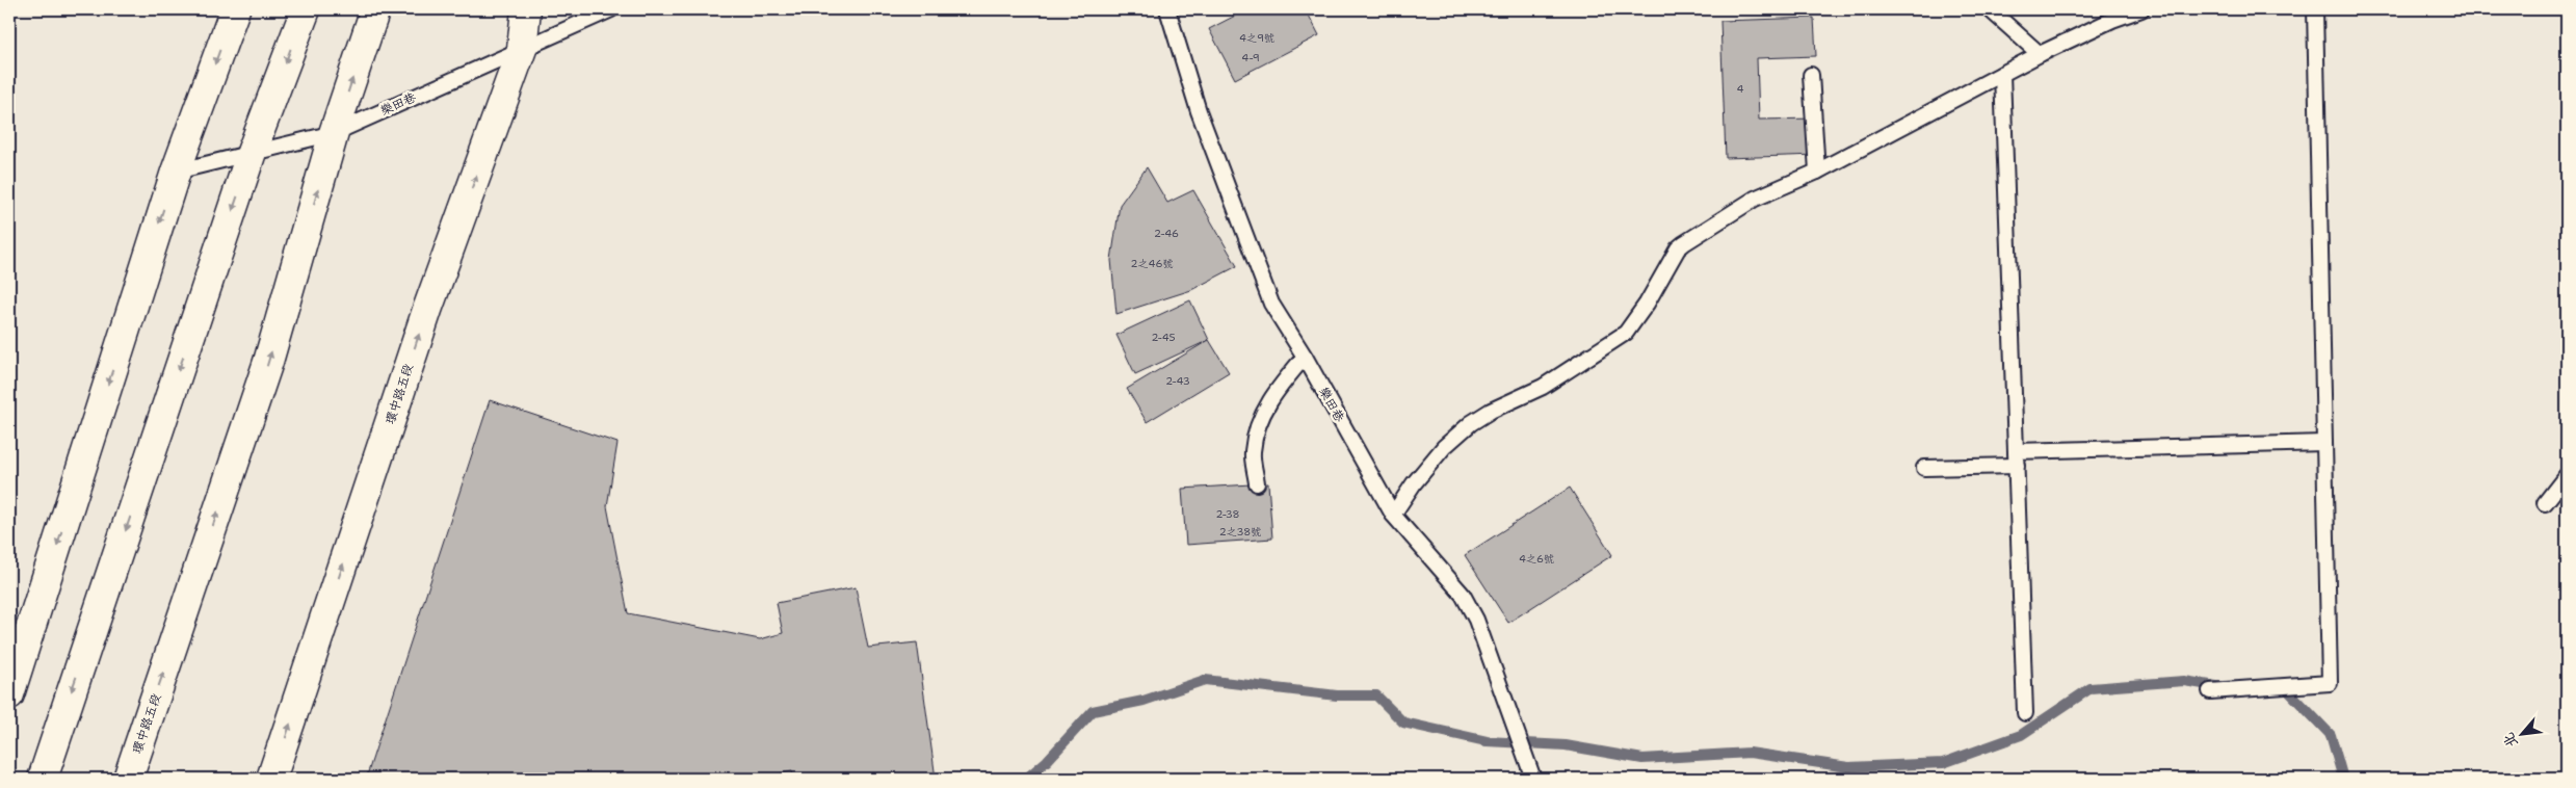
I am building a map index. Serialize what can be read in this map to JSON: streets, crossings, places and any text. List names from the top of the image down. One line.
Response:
{"streets":{"street":["環中路五段"],"lane":["樂田巷"]},"crossings":[["樂田巷","環中路五段"]],"house_numbers":["4之9號","4-9","4","2-46","2之46號","2-45","2-43","2-38","2之38號","4之6號"],"north":"bottom left"}
